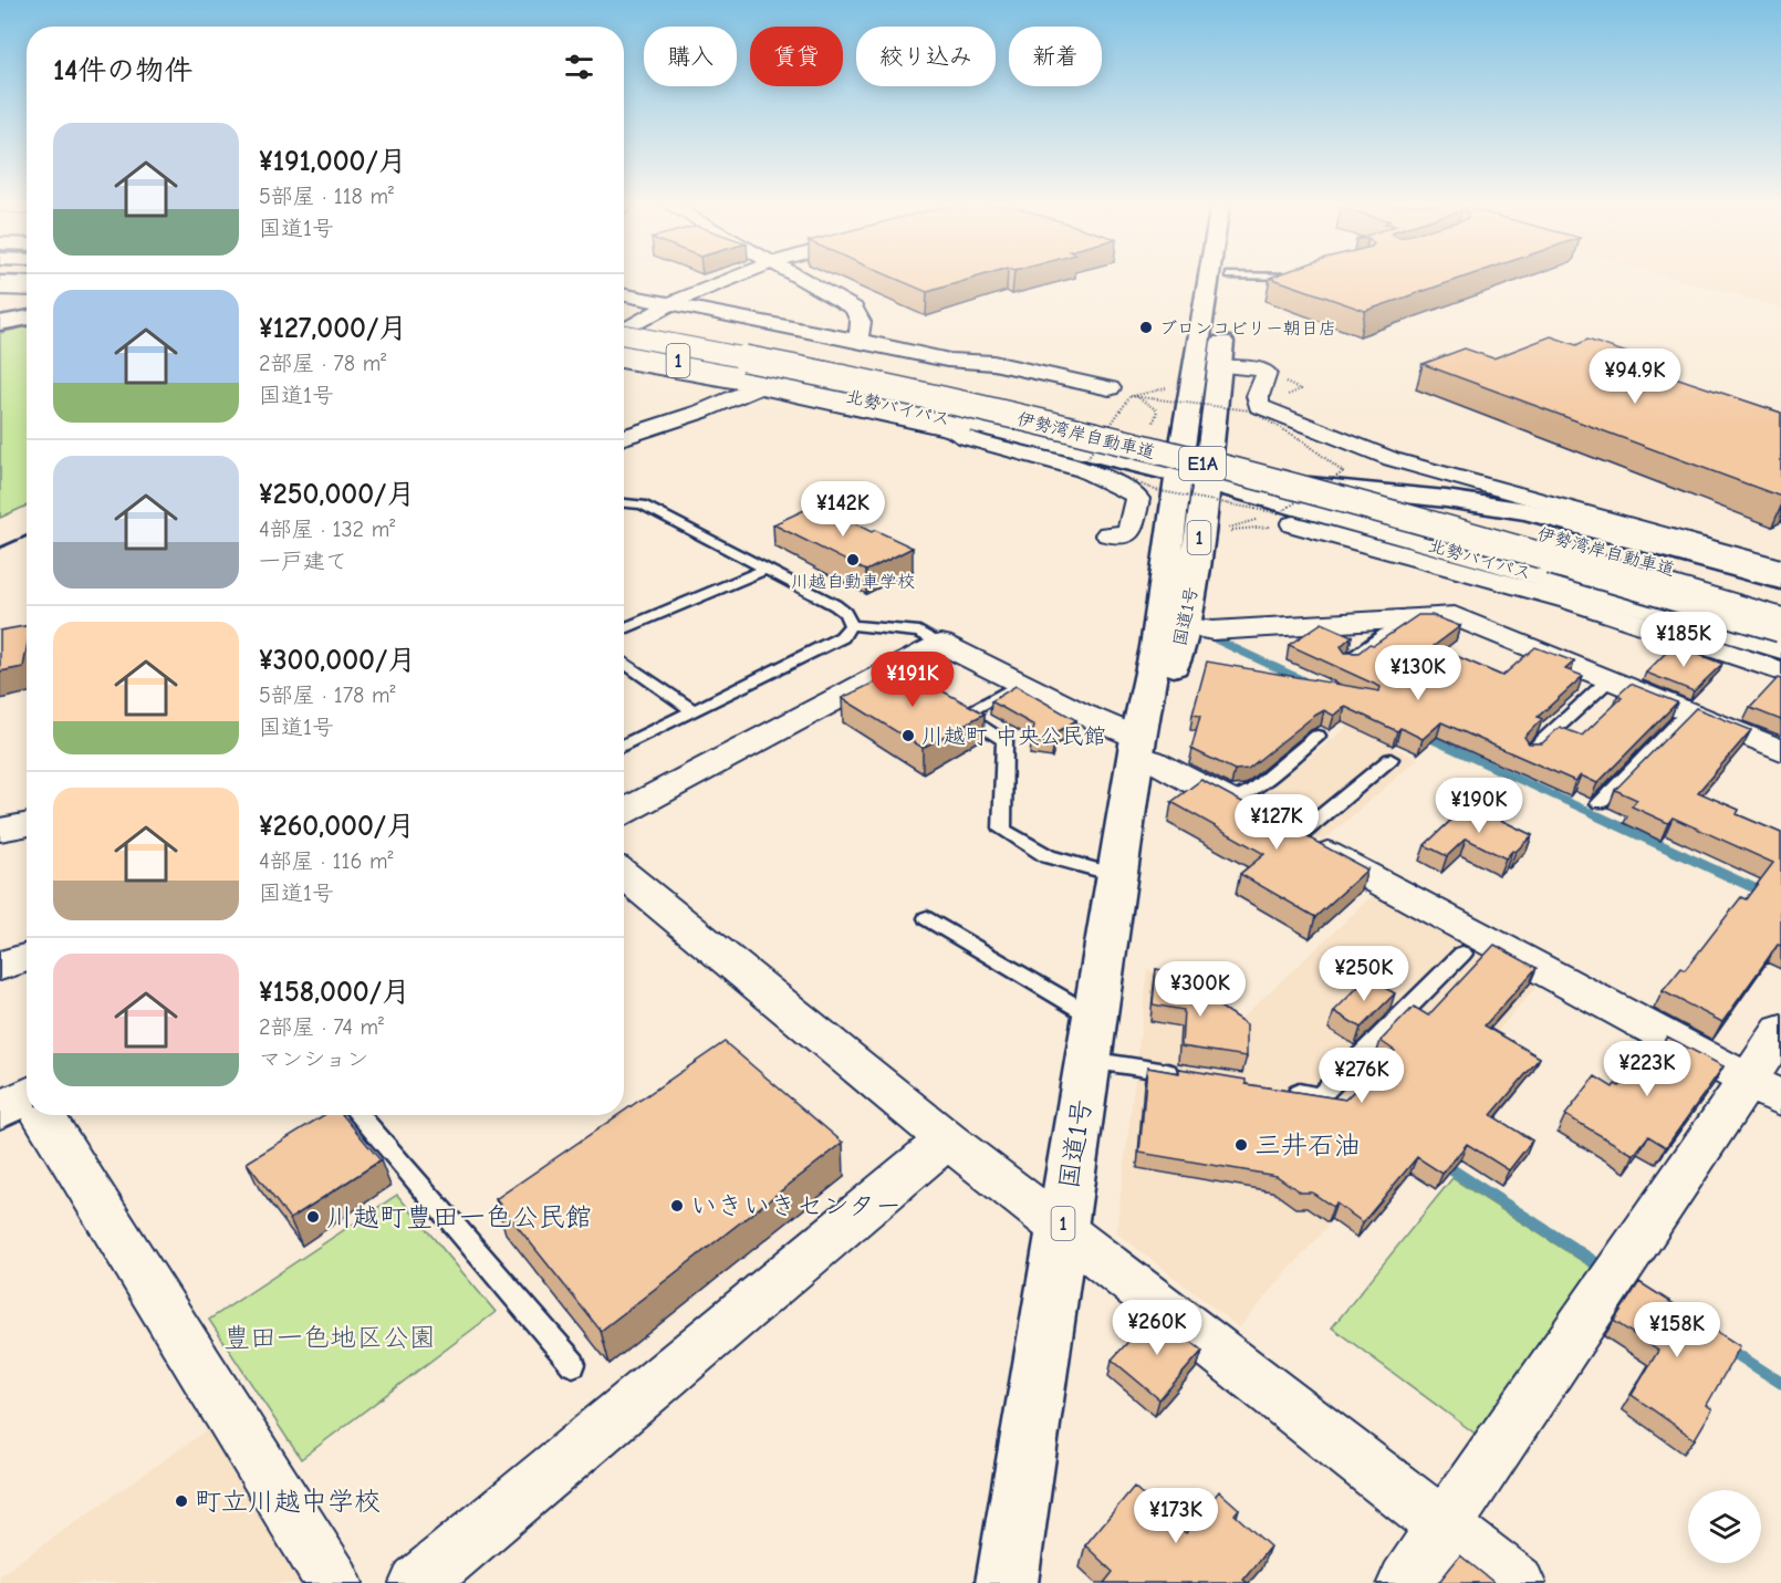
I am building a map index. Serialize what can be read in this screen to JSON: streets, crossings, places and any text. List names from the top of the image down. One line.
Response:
{"streets":{"main road":["1","北勢バイパス","伊勢湾岸自動車道","E1A","国道1号"]},"crossings":[["1","北勢バイパス"],["北勢バイパス","国道1号"]],"parks":["豊田一色地区公園"],"places":["ブロンコビリー朝日店","川越自動車学校","川越町 中央公民館","三井石油","いきいきセンター","川越町豊田一色公民館","町立川越中学校"],"page":{"chip":["購入","賃貸","絞り込み","新着"],"heading":"14件の物件","list":[{"name":"¥191,000/月","note":"5部屋 · 118 m² · 国道1号"},{"name":"¥127,000/月","note":"2部屋 · 78 m² · 国道1号"},{"name":"¥250,000/月","note":"4部屋 · 132 m² · 一戸建て"},{"name":"¥300,000/月","note":"5部屋 · 178 m² · 国道1号"},{"name":"¥260,000/月","note":"4部屋 · 116 m² · 国道1号"},{"name":"¥158,000/月","note":"2部屋 · 74 m² · マンション"}],"price":["¥94.9K","¥142K","¥185K","¥130K","¥191K","¥190K","¥127K","¥250K","¥300K","¥223K","¥276K","¥260K","¥158K","¥173K"]}}
